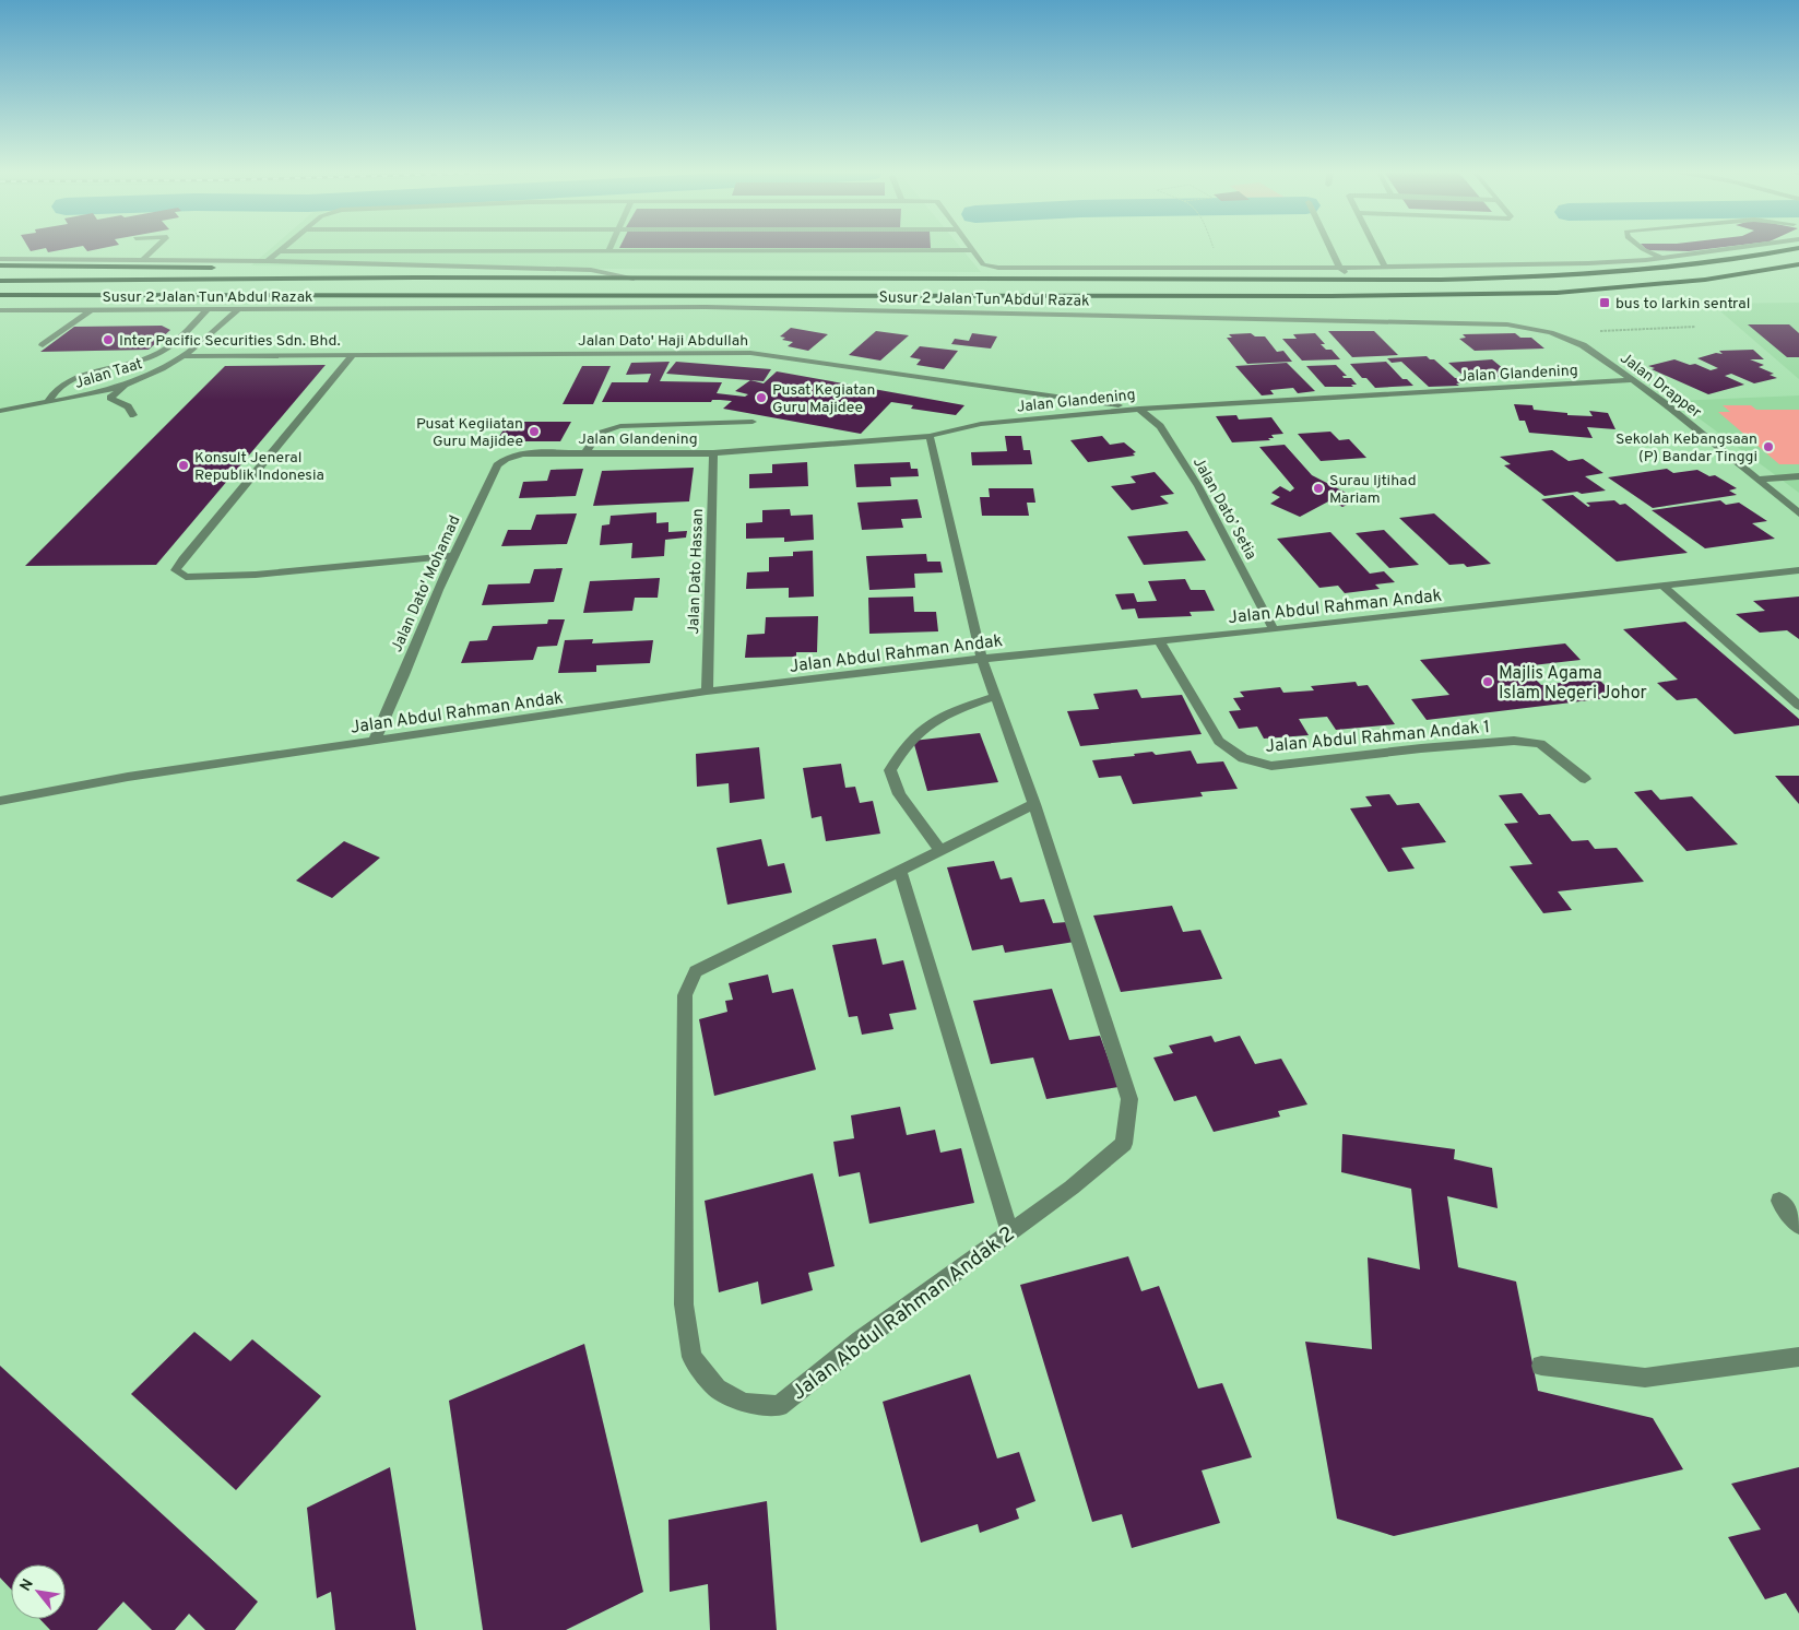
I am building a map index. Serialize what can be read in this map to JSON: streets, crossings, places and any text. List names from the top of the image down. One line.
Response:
{"streets":{"street":["Susur 2 Jalan Tun Abdul Razak","Jalan Dato' Haji Abdullah","Jalan Taat","Jalan Glandening","Jalan Drapper","Jalan Dato’ Setia","Jalan Dato Hassan","Jalan Dato' Mohamad","Jalan Abdul Rahman Andak","Jalan Abdul Rahman Andak 1","Jalan Abdul Rahman Andak 2"]},"crossings":[["Susur 2 Jalan Tun Abdul Razak","Jalan Taat"],["Susur 2 Jalan Tun Abdul Razak","Jalan Drapper"],["Jalan Dato' Haji Abdullah","Jalan Taat"],["Jalan Dato' Haji Abdullah","Jalan Glandening"],["Jalan Dato' Haji Abdullah","Jalan Dato’ Setia"],["Jalan Glandening","Jalan Drapper"],["Jalan Glandening","Jalan Dato’ Setia"],["Jalan Glandening","Jalan Dato Hassan"],["Jalan Glandening","Jalan Dato' Mohamad"],["Jalan Glandening","Jalan Abdul Rahman Andak 2"],["Jalan Dato’ Setia","Jalan Abdul Rahman Andak"],["Jalan Dato Hassan","Jalan Abdul Rahman Andak"],["Jalan Dato' Mohamad","Jalan Abdul Rahman Andak"],["Jalan Abdul Rahman Andak","Jalan Abdul Rahman Andak 1"],["Jalan Abdul Rahman Andak","Jalan Abdul Rahman Andak 2"]],"places":{"transit":["bus to larkin sentral"],"other":["Inter Pacific Securities Sdn. Bhd.","Pusat Kegiatan Guru Majidee","Pusat Kegiiatan Guru Majidee","Sekolah Kebangsaan (P) Bandar Tinggi","Konsult Jeneral Republik Indonesia","Surau Ijtihad Mariam","Majlis Agama Islam Negeri Johor"]},"north":"top left"}
